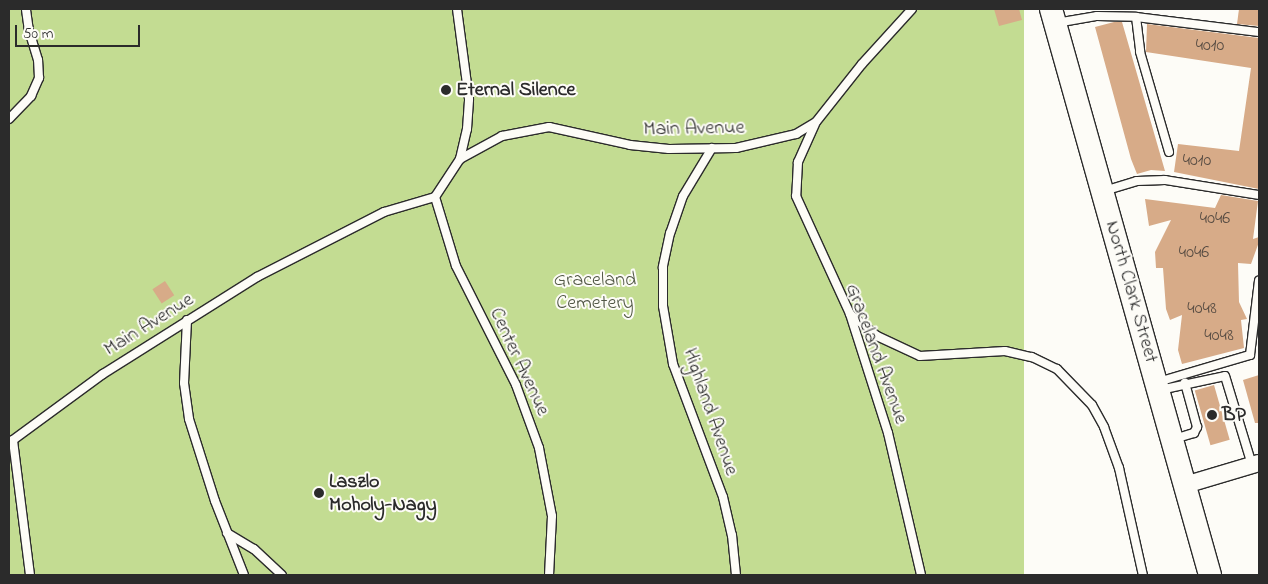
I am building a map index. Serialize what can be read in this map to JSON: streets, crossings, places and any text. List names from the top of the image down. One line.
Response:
{"streets":{"main road":["North Clark Street"],"lane":["Main Avenue","Graceland Avenue","Center Avenue","Highland Avenue"]},"crossings":[["Main Avenue","Graceland Avenue"],["Main Avenue","Center Avenue"],["Main Avenue","Highland Avenue"]],"parks":["Graceland Cemetery"],"places":["Eternal Silence","BP","Laszlo Moholy-Nagy"],"house_numbers":["4010","4010","4046","4046","4048","4048"],"scale_bar":"50 m"}
